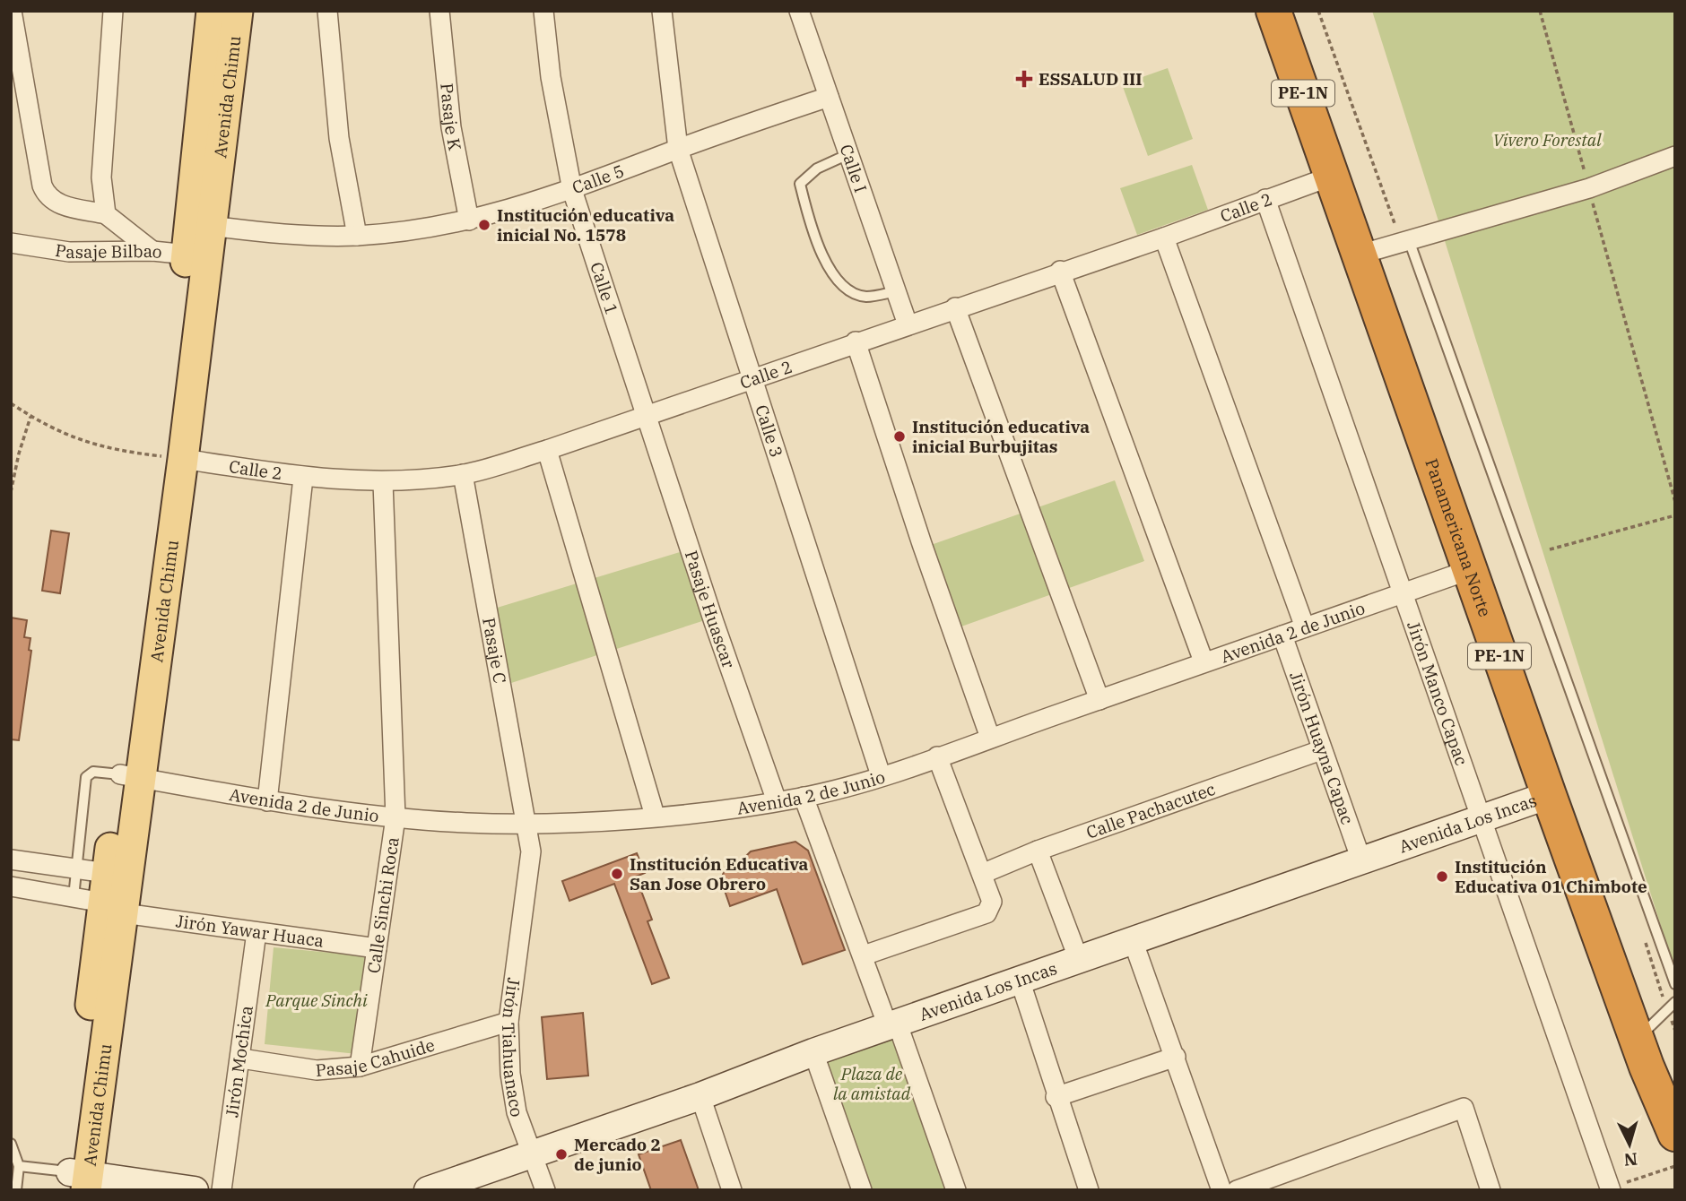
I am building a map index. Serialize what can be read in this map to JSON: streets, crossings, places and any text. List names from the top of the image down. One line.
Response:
{"streets":{"highway":["PE-1N","Panamericana Norte"],"main road":["Avenida Chimu"],"street":["Pasaje K","Calle I","Calle 5","Calle 2","Pasaje Bilbao","Calle 1","Calle 3","Pasaje Huascar","Avenida 2 de Junio","Pasaje C","Jirón Manco Capac","Jirón Huayna Capac","Calle Pachacutec","Avenida Los Incas","Calle Sinchi Roca","Jirón Yawar Huaca","Jirón Tiahuanaco","Pasaje Cahuide","Jirón Mochica"]},"crossings":[["Avenida Chimu","Calle 5"],["Avenida Chimu","Calle 2"],["Avenida Chimu","Pasaje Bilbao"],["Avenida Chimu","Avenida 2 de Junio"],["Avenida Chimu","Jirón Yawar Huaca"],["Pasaje K","Calle 5"],["Calle I","Calle 5"],["Calle I","Calle 2"],["Calle 5","Calle 1"],["Calle 5","Calle 3"],["Calle 2","Calle 1"],["Calle 2","Calle 3"],["Calle 2","Panamericana Norte"],["Calle 2","Pasaje Huascar"],["Calle 2","Pasaje C"],["Calle 2","Jirón Manco Capac"],["Calle 2","Calle Sinchi Roca"],["Calle 1","Pasaje Huascar"],["Calle 3","Avenida 2 de Junio"],["Panamericana Norte","Avenida 2 de Junio"],["Panamericana Norte","Avenida Los Incas"],["Pasaje Huascar","Avenida 2 de Junio"],["Avenida 2 de Junio","Pasaje C"],["Avenida 2 de Junio","Jirón Manco Capac"],["Avenida 2 de Junio","Jirón Huayna Capac"],["Avenida 2 de Junio","Calle Sinchi Roca"],["Avenida 2 de Junio","Jirón Tiahuanaco"],["Pasaje C","Jirón Tiahuanaco"],["Jirón Manco Capac","Avenida Los Incas"],["Jirón Huayna Capac","Calle Pachacutec"],["Jirón Huayna Capac","Avenida Los Incas"],["Avenida Los Incas","Jirón Tiahuanaco"],["Calle Sinchi Roca","Jirón Yawar Huaca"],["Calle Sinchi Roca","Pasaje Cahuide"],["Jirón Yawar Huaca","Jirón Mochica"],["Jirón Tiahuanaco","Pasaje Cahuide"],["Pasaje Cahuide","Jirón Mochica"]],"parks":["Vivero Forestal","Parque Sinchi","Plaza de la amistad"],"places":{"health":["ESSALUD III"],"other":["Institución educativa inicial No. 1578","Institución educativa inicial Burbujitas","Institución Educativa San Jose Obrero","Institución Educativa 01 Chimbote","Mercado 2 de junio"]},"north":"bottom"}
